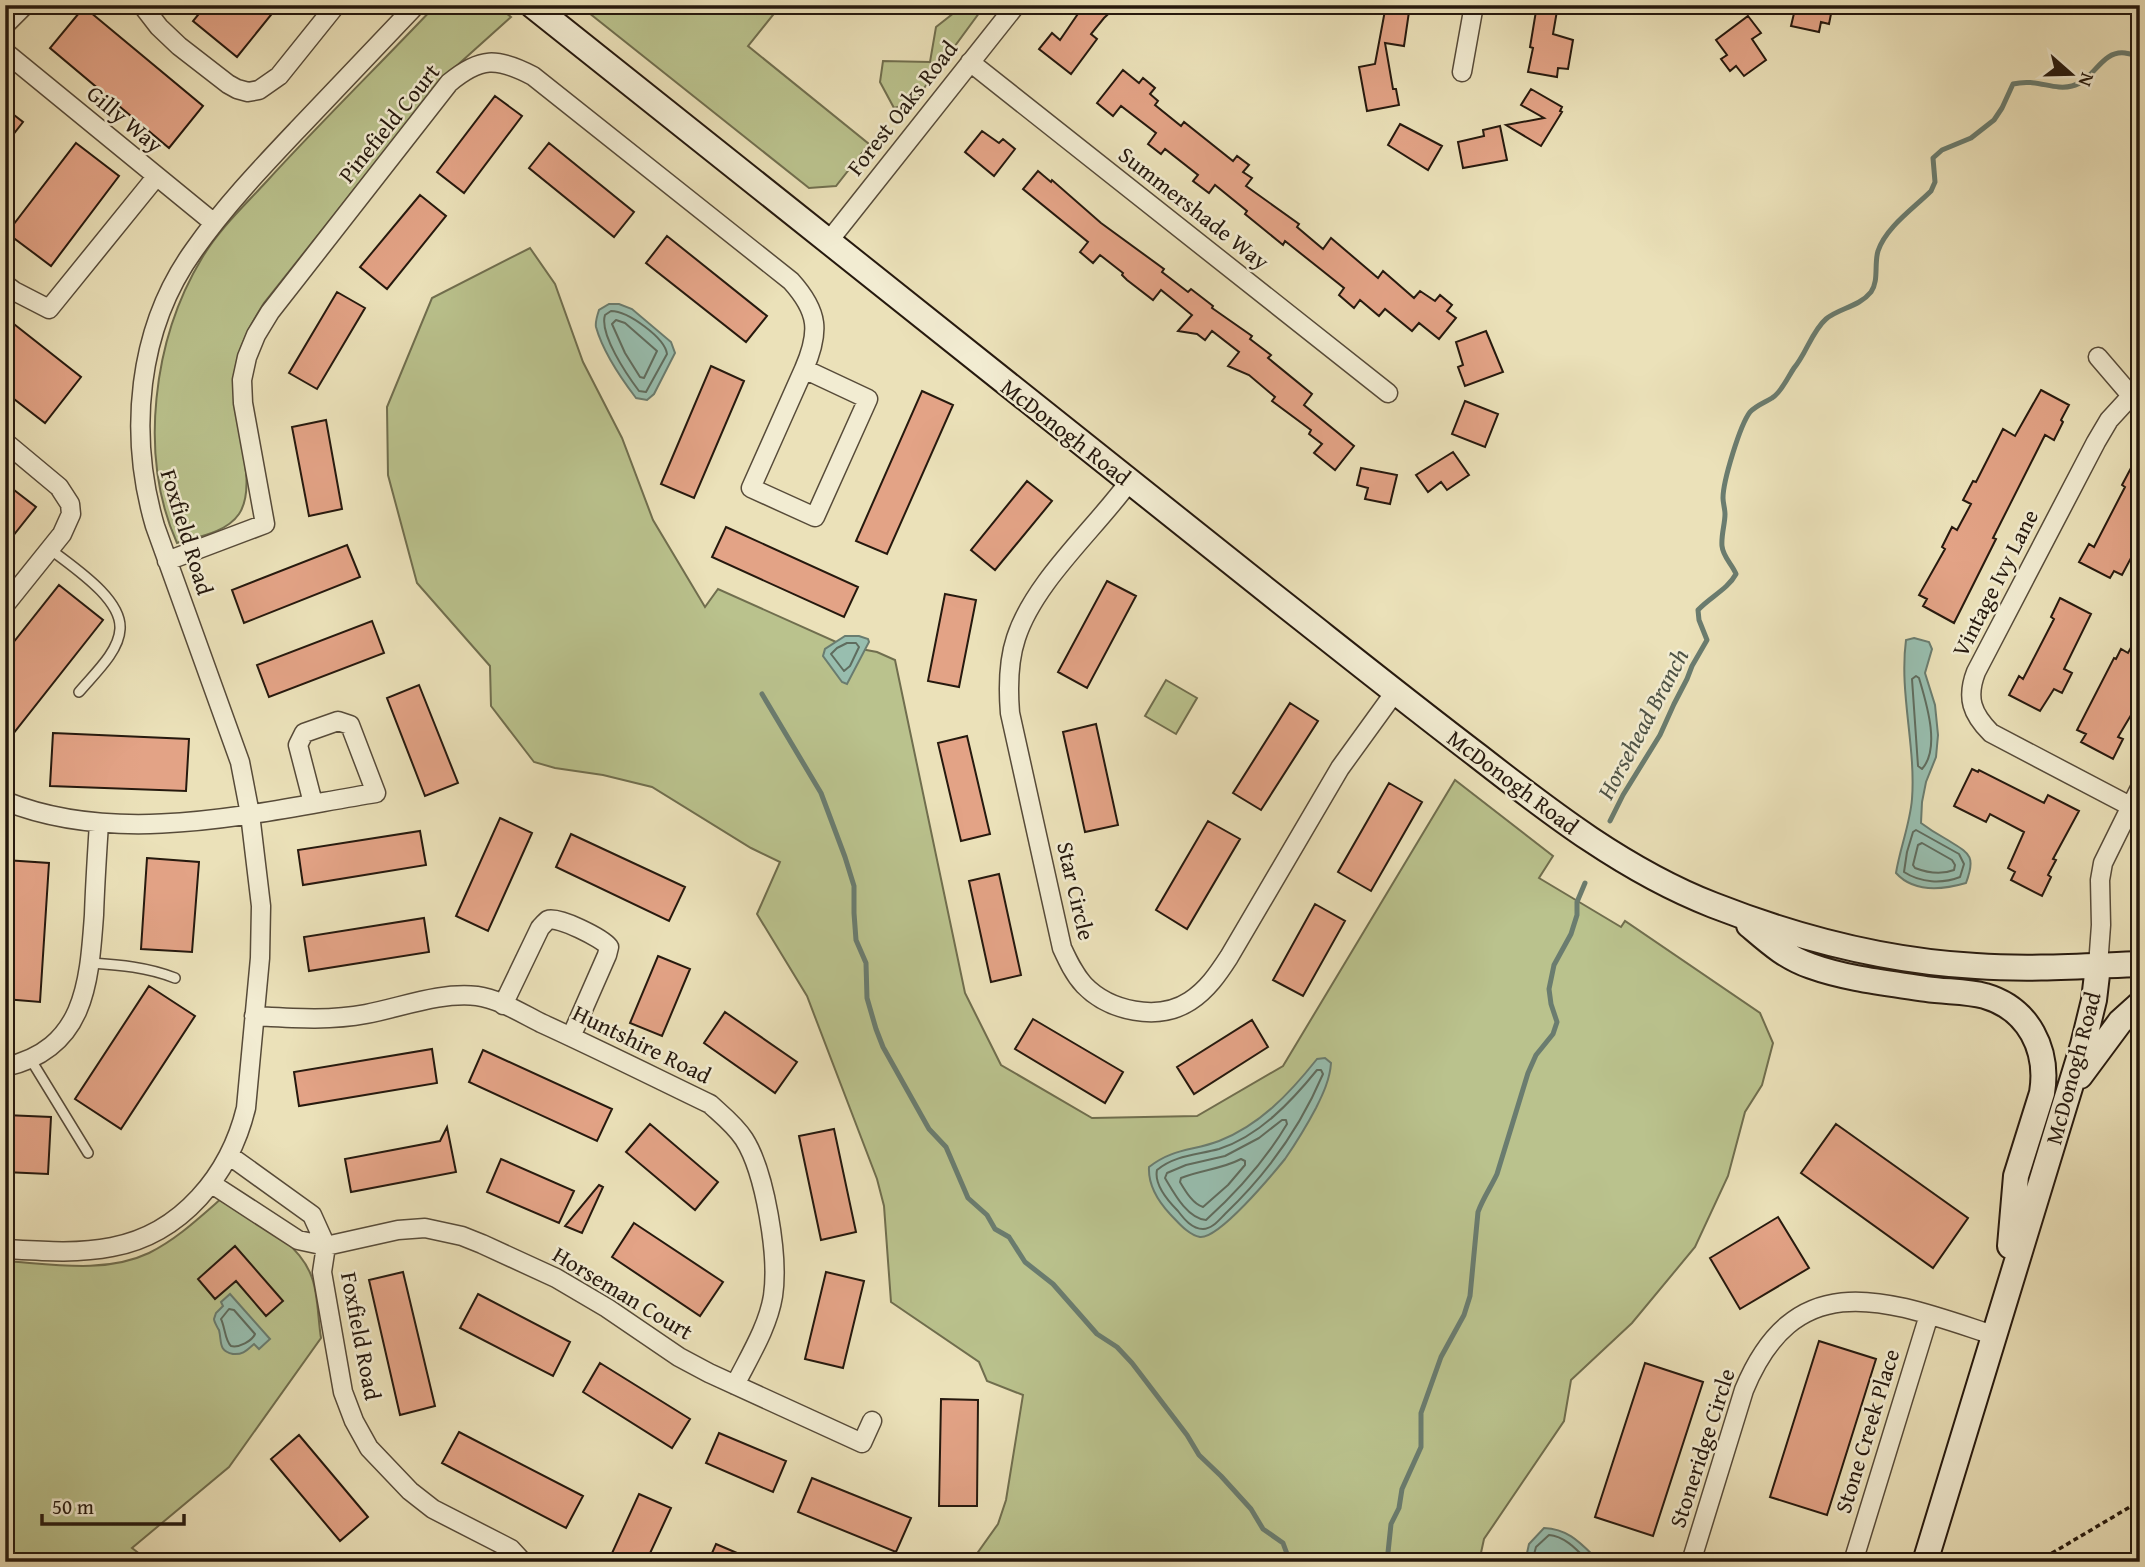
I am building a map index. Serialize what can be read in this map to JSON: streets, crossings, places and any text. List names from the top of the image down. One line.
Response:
{"streets":{"main road":["McDonogh Road"],"street":["Forest Oaks Road","Gilly Way","Pinefield Court","Summershade Way","Foxfield Road","Vintage Ivy Lane","Star Circle","Huntshire Road","Horseman Court","Stone Creek Place","Stoneridge Circle"]},"crossings":[["Forest Oaks Road","Summershade Way"],["Forest Oaks Road","McDonogh Road"],["Gilly Way","Foxfield Road"],["Pinefield Court","Foxfield Road"],["McDonogh Road","Star Circle"],["McDonogh Road","Stoneridge Circle"],["Foxfield Road","Huntshire Road"],["Foxfield Road","Horseman Court"],["Huntshire Road","Horseman Court"],["Stone Creek Place","Stoneridge Circle"]],"water":["Horsehead Branch"],"scale_bar":"50 m","north":"right"}
